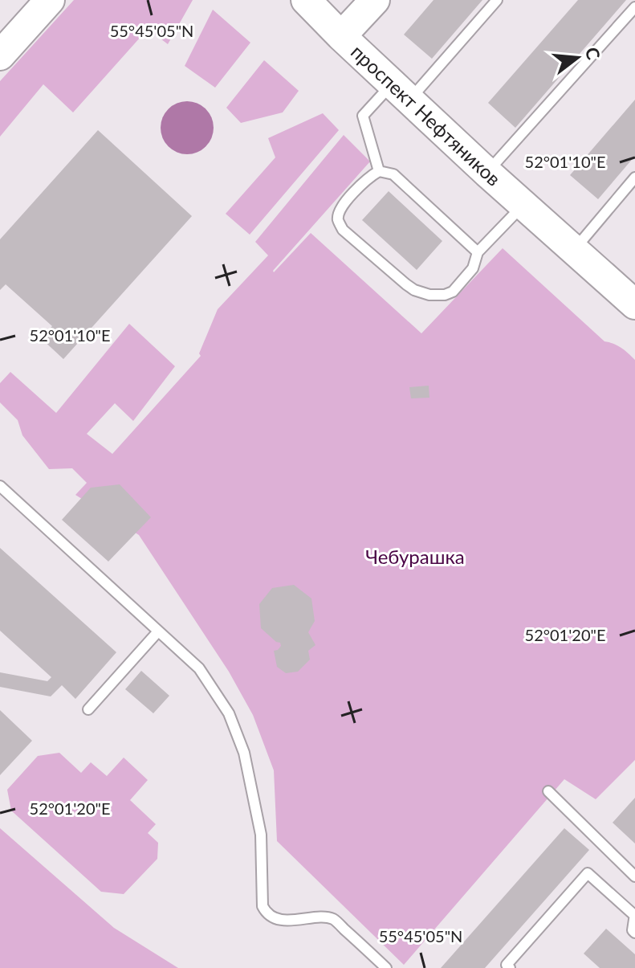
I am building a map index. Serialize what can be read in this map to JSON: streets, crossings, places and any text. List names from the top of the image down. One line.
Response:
{"streets":{"main road":["проспект Нефтяников"]},"parks":["Чебурашка"],"north":"right","coordinates":["55°45'05\"N","52°01'10\"E","52°01'20\"E"]}
